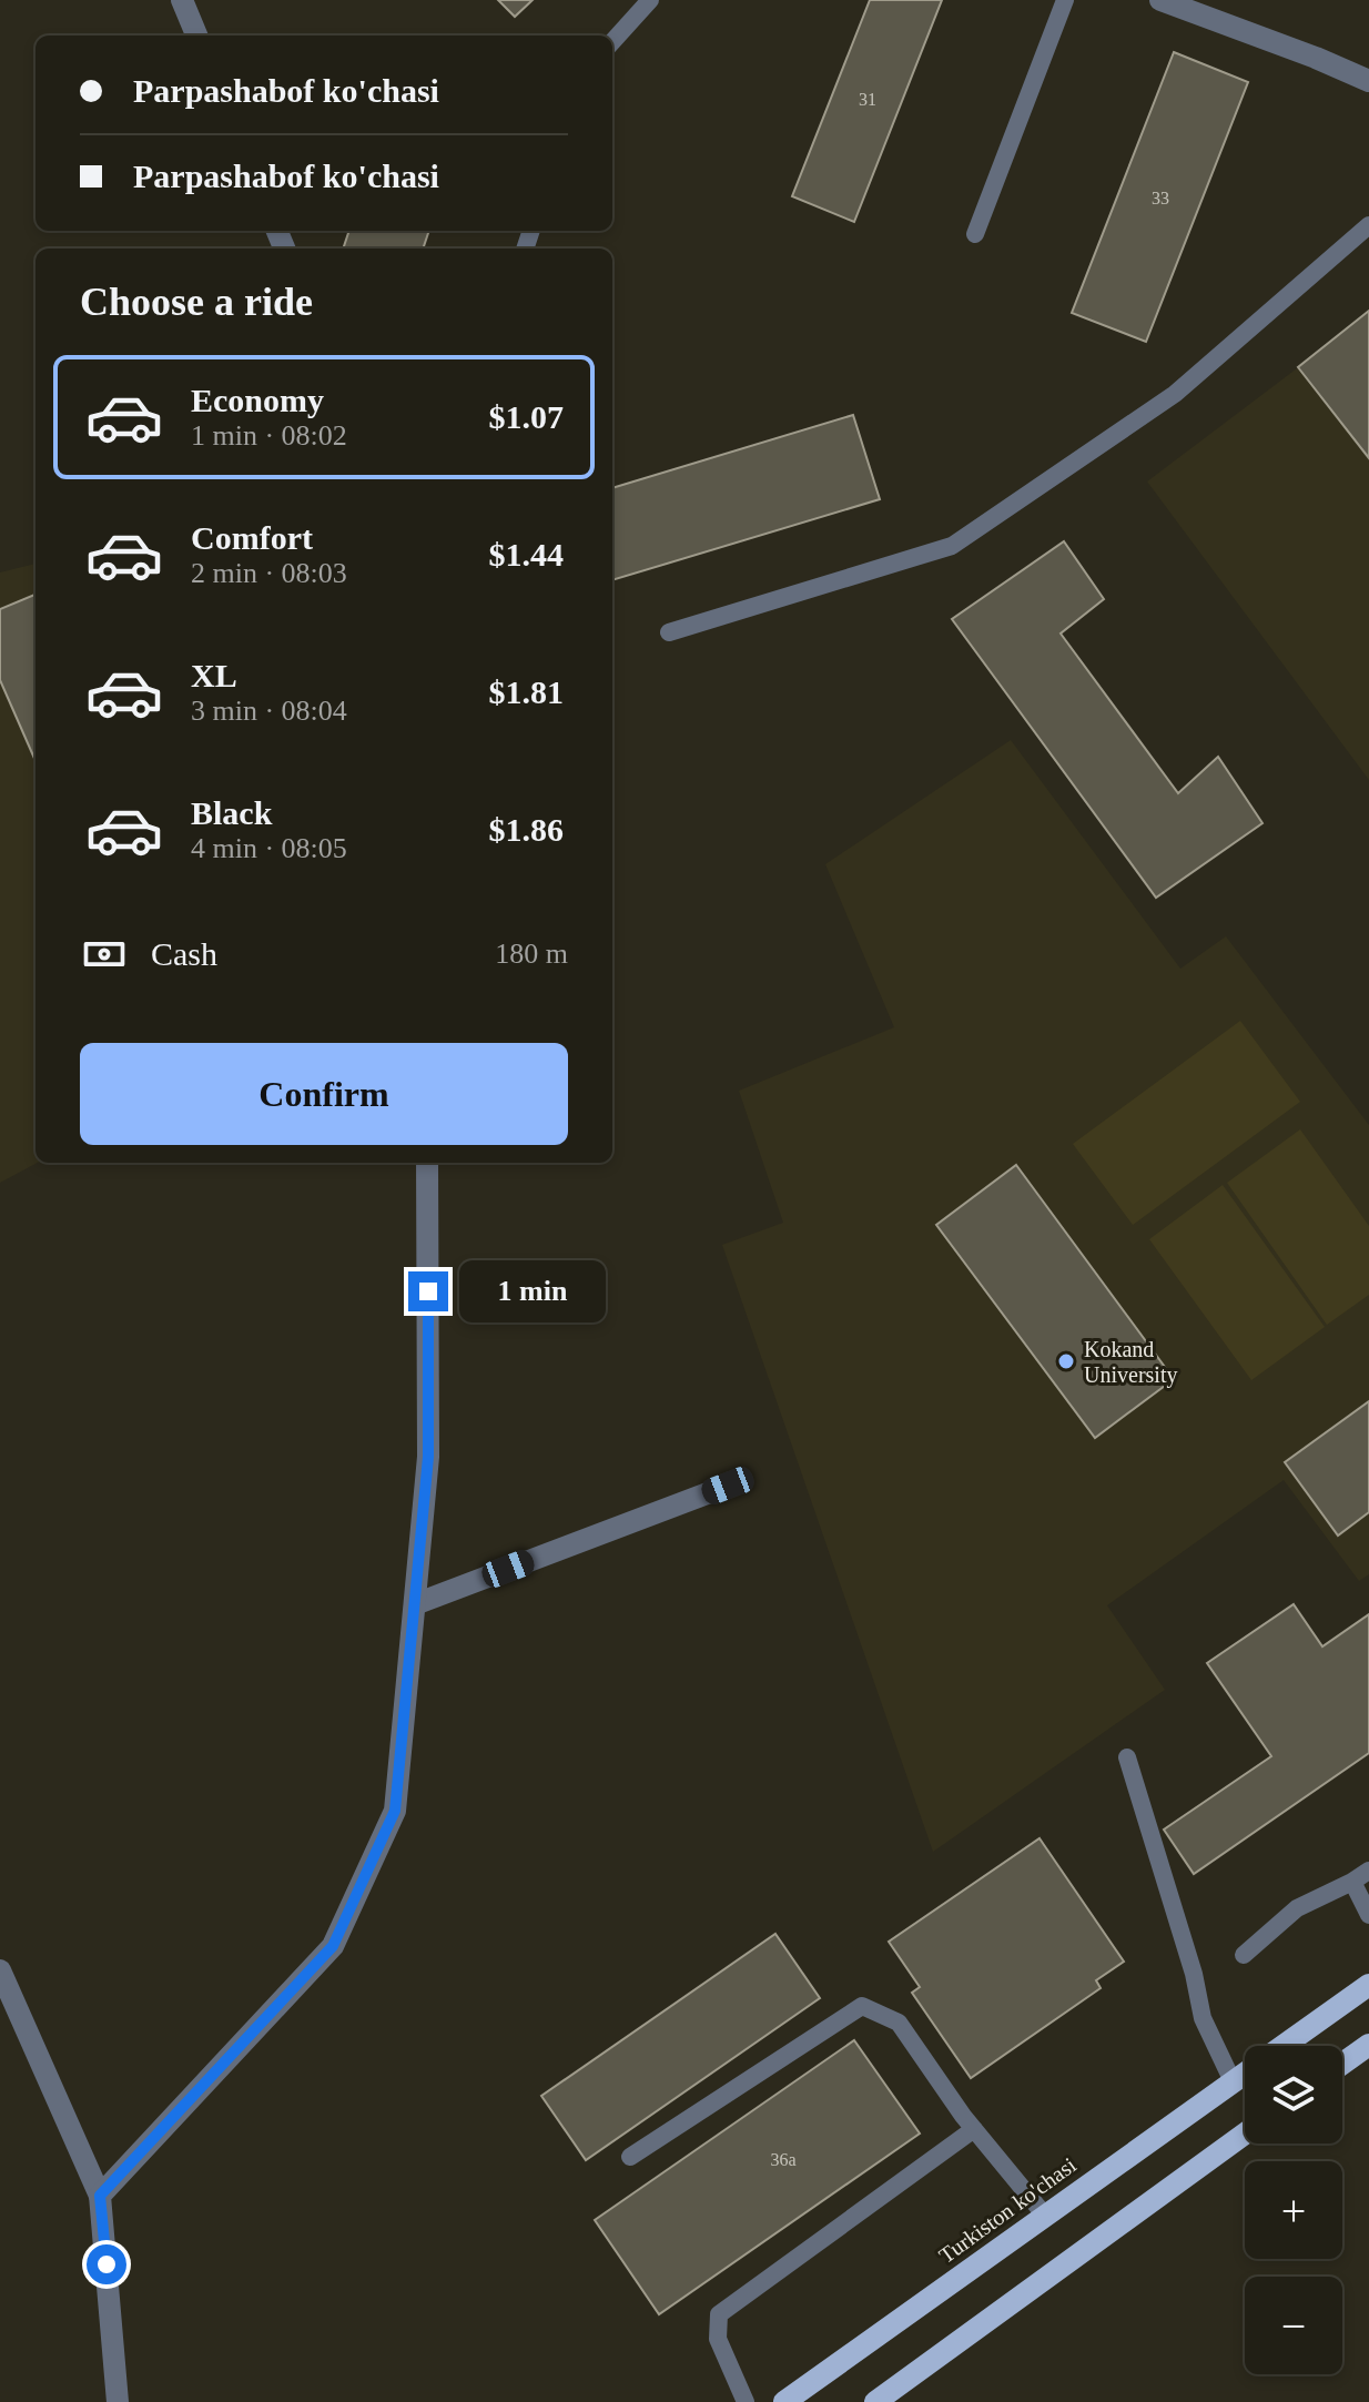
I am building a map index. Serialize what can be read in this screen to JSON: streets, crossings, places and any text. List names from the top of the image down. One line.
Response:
{"streets":{"main road":["Turkiston ko'chasi"]},"places":["Kokand University"],"house_numbers":["31","33","36a"],"page":{"banner":["Parpashabof ko'chasi","Parpashabof ko'chasi"],"heading":"Choose a ride","list":[{"name":"Economy","note":"1 min · 08:02","value":"$1.07"},{"name":"Comfort","note":"2 min · 08:03","value":"$1.44"},{"name":"XL","note":"3 min · 08:04","value":"$1.81"},{"name":"Black","note":"4 min · 08:05","value":"$1.86"}],"pay":["Cash","180 m"],"buttons":"Confirm","bubble":"1 min","map_buttons":["+","−"]}}
